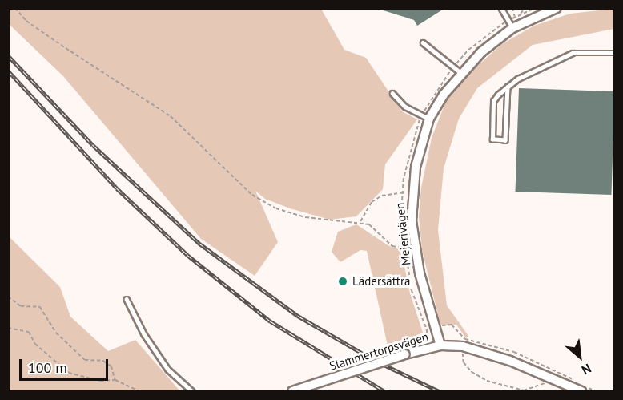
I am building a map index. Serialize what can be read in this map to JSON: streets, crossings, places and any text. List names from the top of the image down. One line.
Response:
{"streets":{"street":["Mejerivägen","Slammertorpsvägen"]},"crossings":[["Mejerivägen","Slammertorpsvägen"]],"places":["Lädersättra"],"scale_bar":"100 m","north":"bottom right"}
